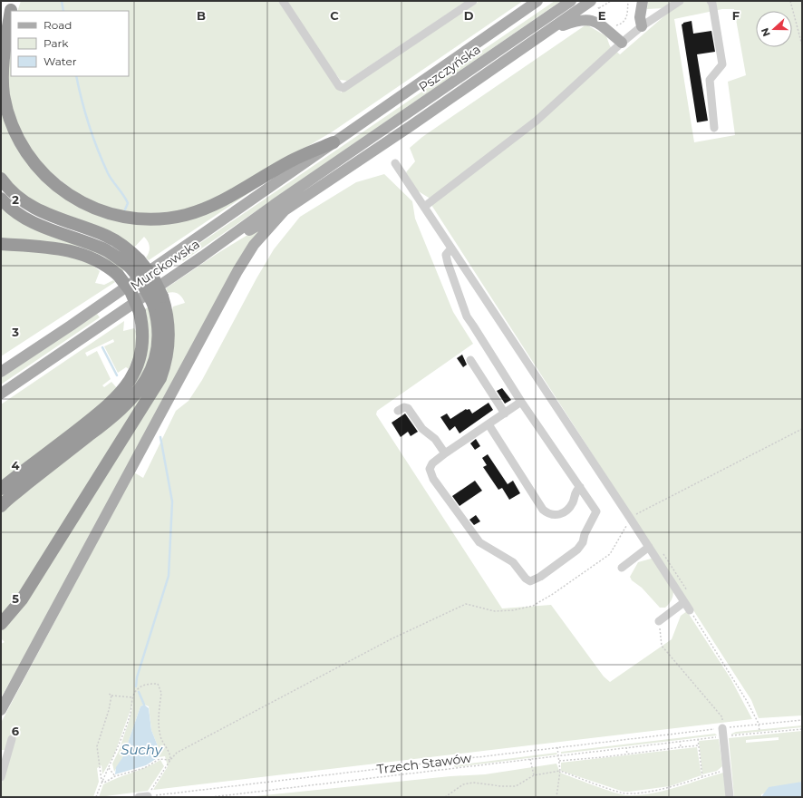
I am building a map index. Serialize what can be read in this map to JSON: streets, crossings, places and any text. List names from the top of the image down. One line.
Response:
{"streets":{"main road":["Pszczyńska","Murckowska"],"path":["Trzech Stawów"]},"crossings":[["Pszczyńska","Murckowska"]],"water":["Suchy"],"legend":["Road","Park","Water"],"north":"left","grid":{"columns":["B","C","D","E","F"],"rows":["2","3","4","5","6"]}}
